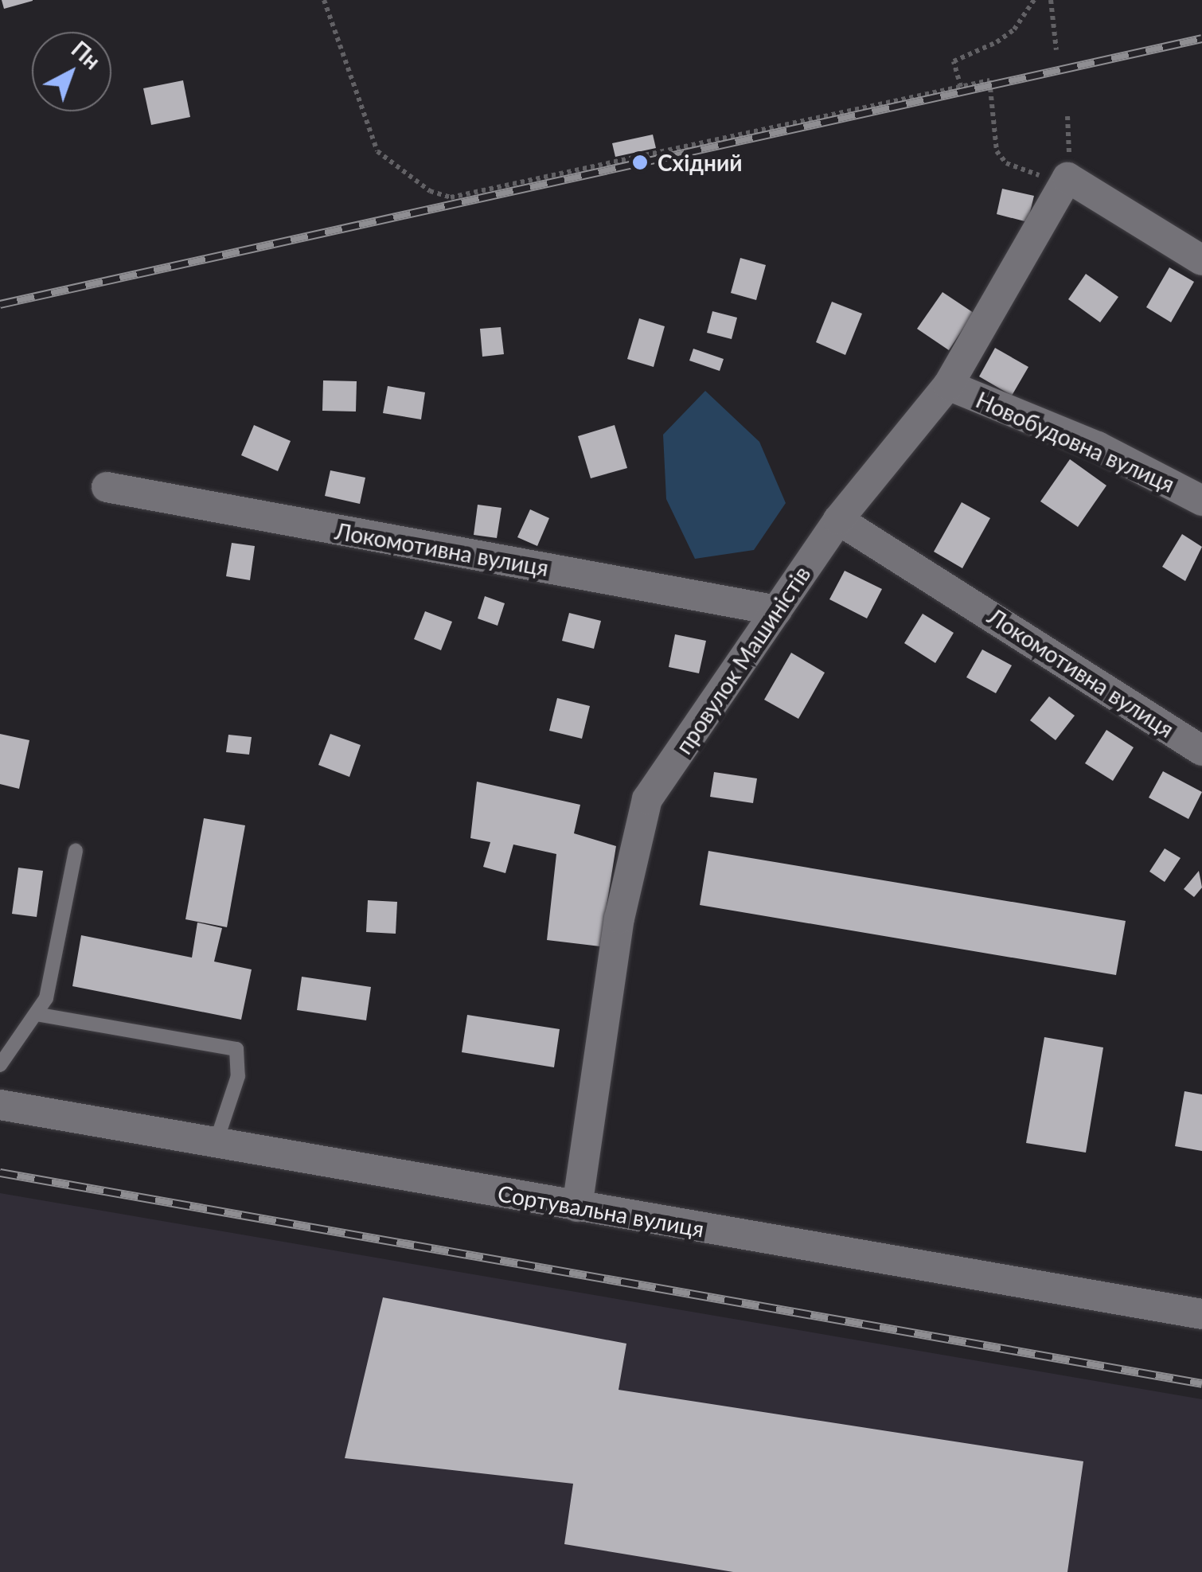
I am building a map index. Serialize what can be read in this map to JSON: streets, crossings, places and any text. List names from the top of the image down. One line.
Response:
{"streets":{"street":["Новобудовна вулиця","Локомотивна вулиця","провулок Машиністів","Сортувальна вулиця"]},"crossings":[["Новобудовна вулиця","провулок Машиністів"],["Локомотивна вулиця","провулок Машиністів"],["провулок Машиністів","Сортувальна вулиця"]],"places":["Східний"],"north":"top right"}
